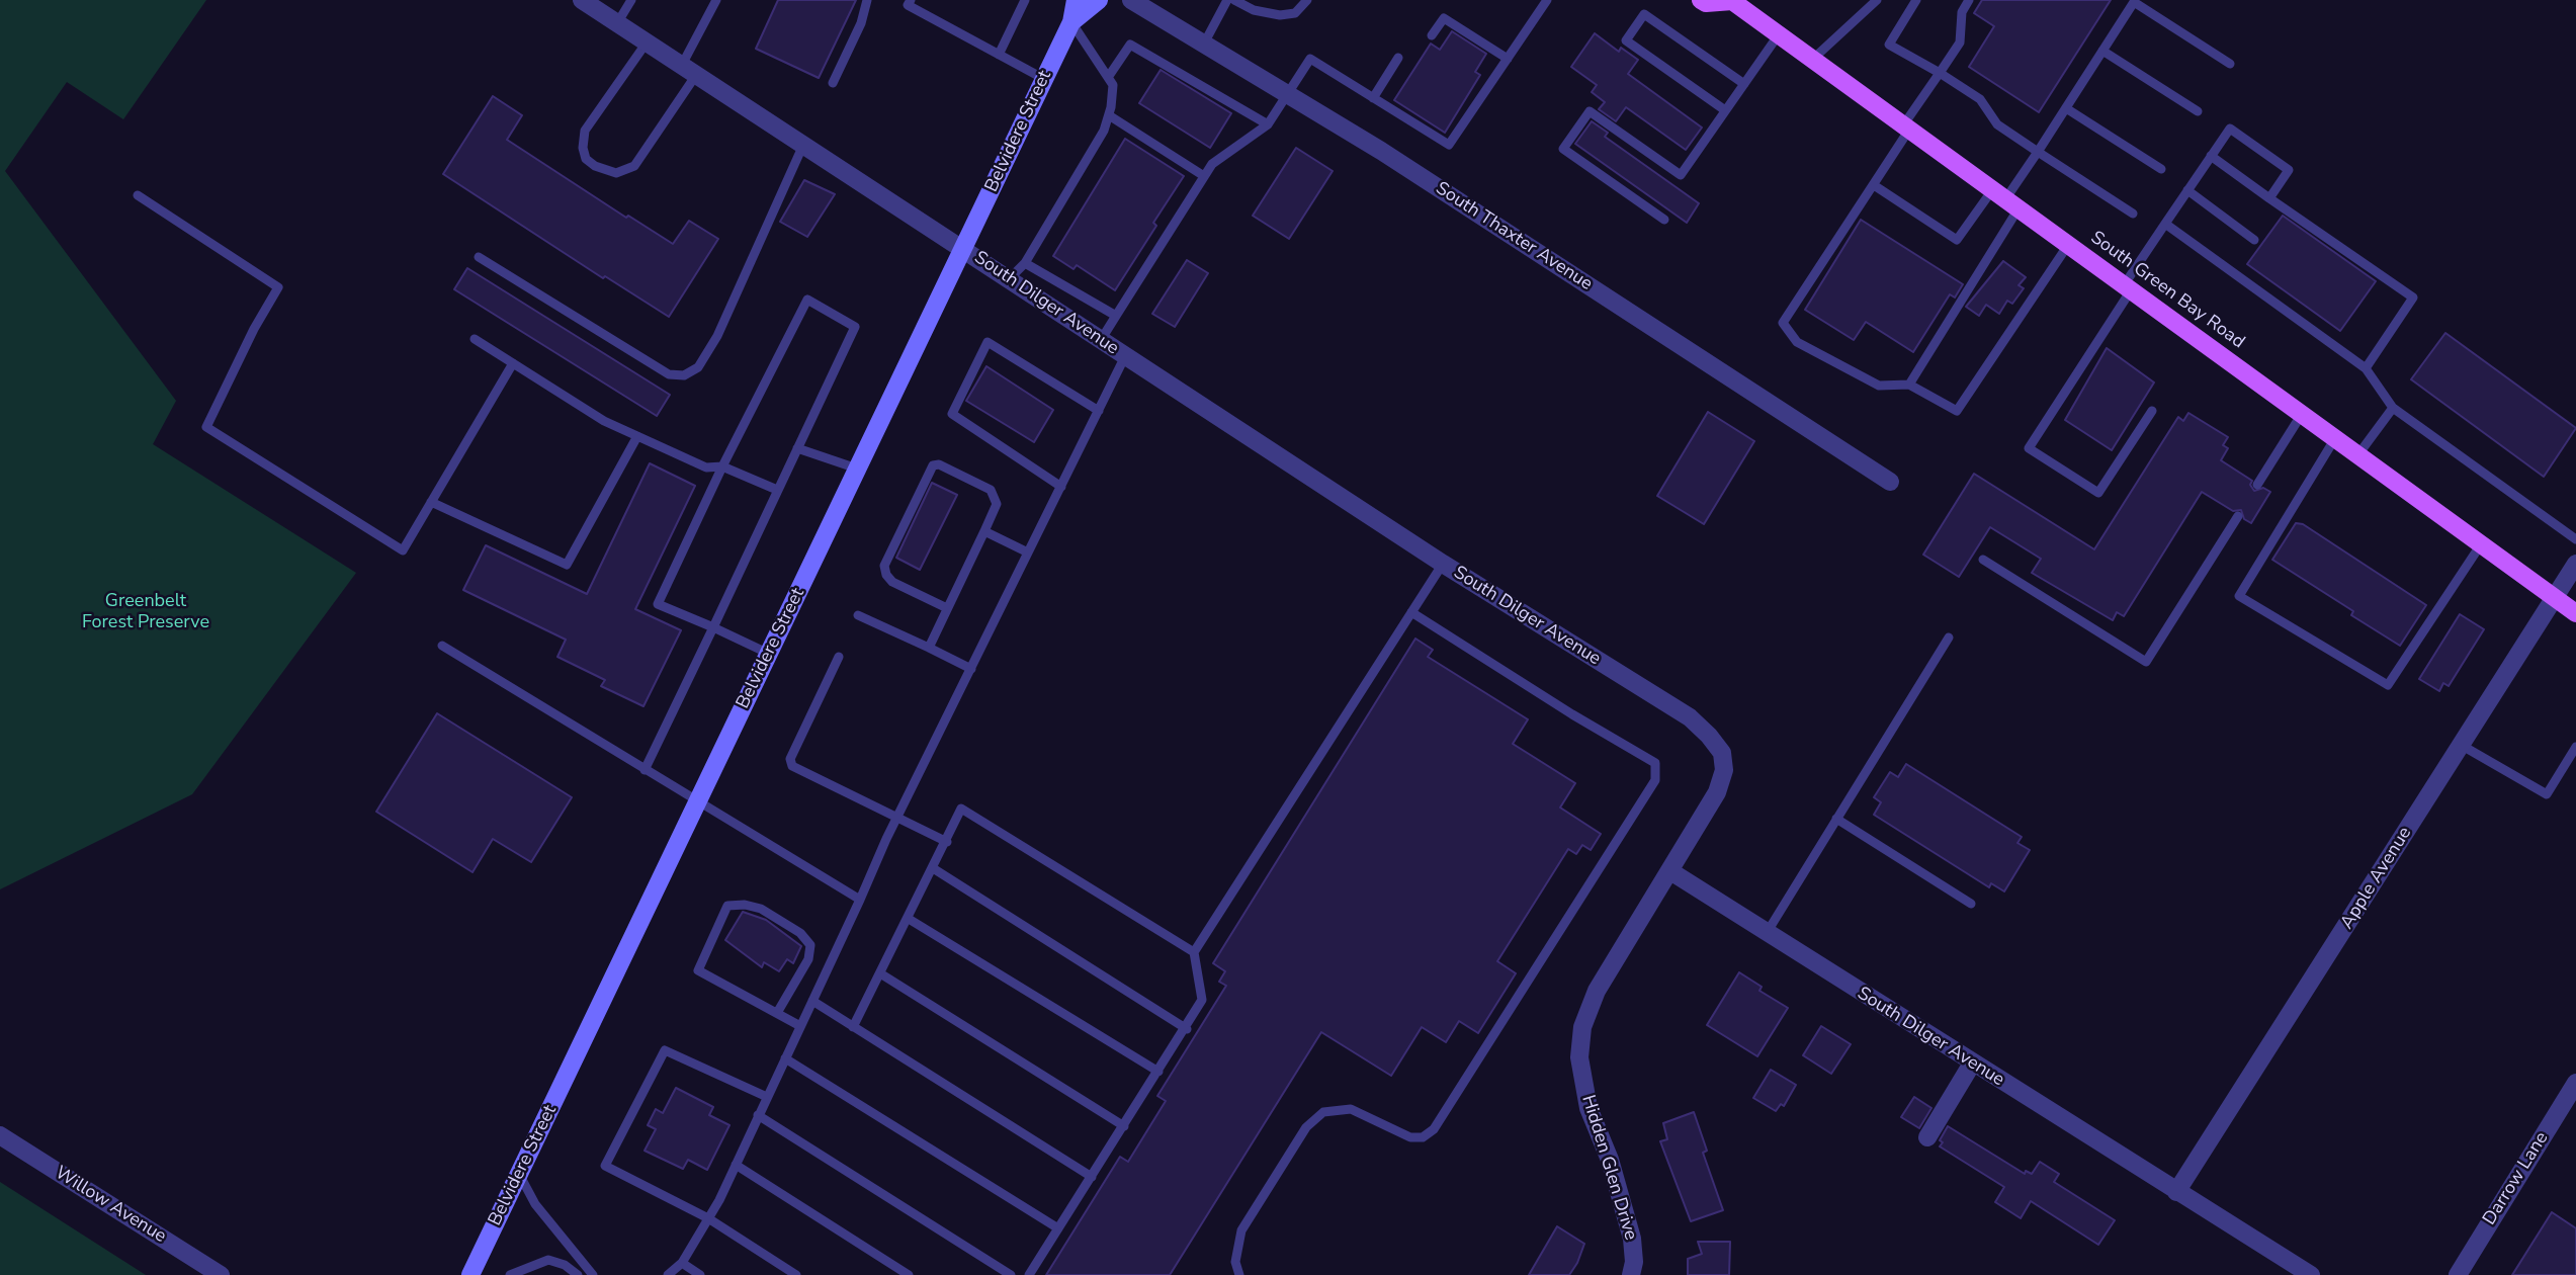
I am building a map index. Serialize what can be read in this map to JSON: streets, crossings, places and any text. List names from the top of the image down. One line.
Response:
{"streets":{"main road":["Belvidere Street","South Green Bay Road"],"street":["South Thaxter Avenue","South Dilger Avenue","Apple Avenue","Hidden Glen Drive","Darrow Lane","Willow Avenue"]},"crossings":[["Belvidere Street","South Dilger Avenue"],["South Green Bay Road","Apple Avenue"],["South Dilger Avenue","Apple Avenue"],["South Dilger Avenue","Hidden Glen Drive"]],"parks":["Greenbelt Forest Preserve"]}
